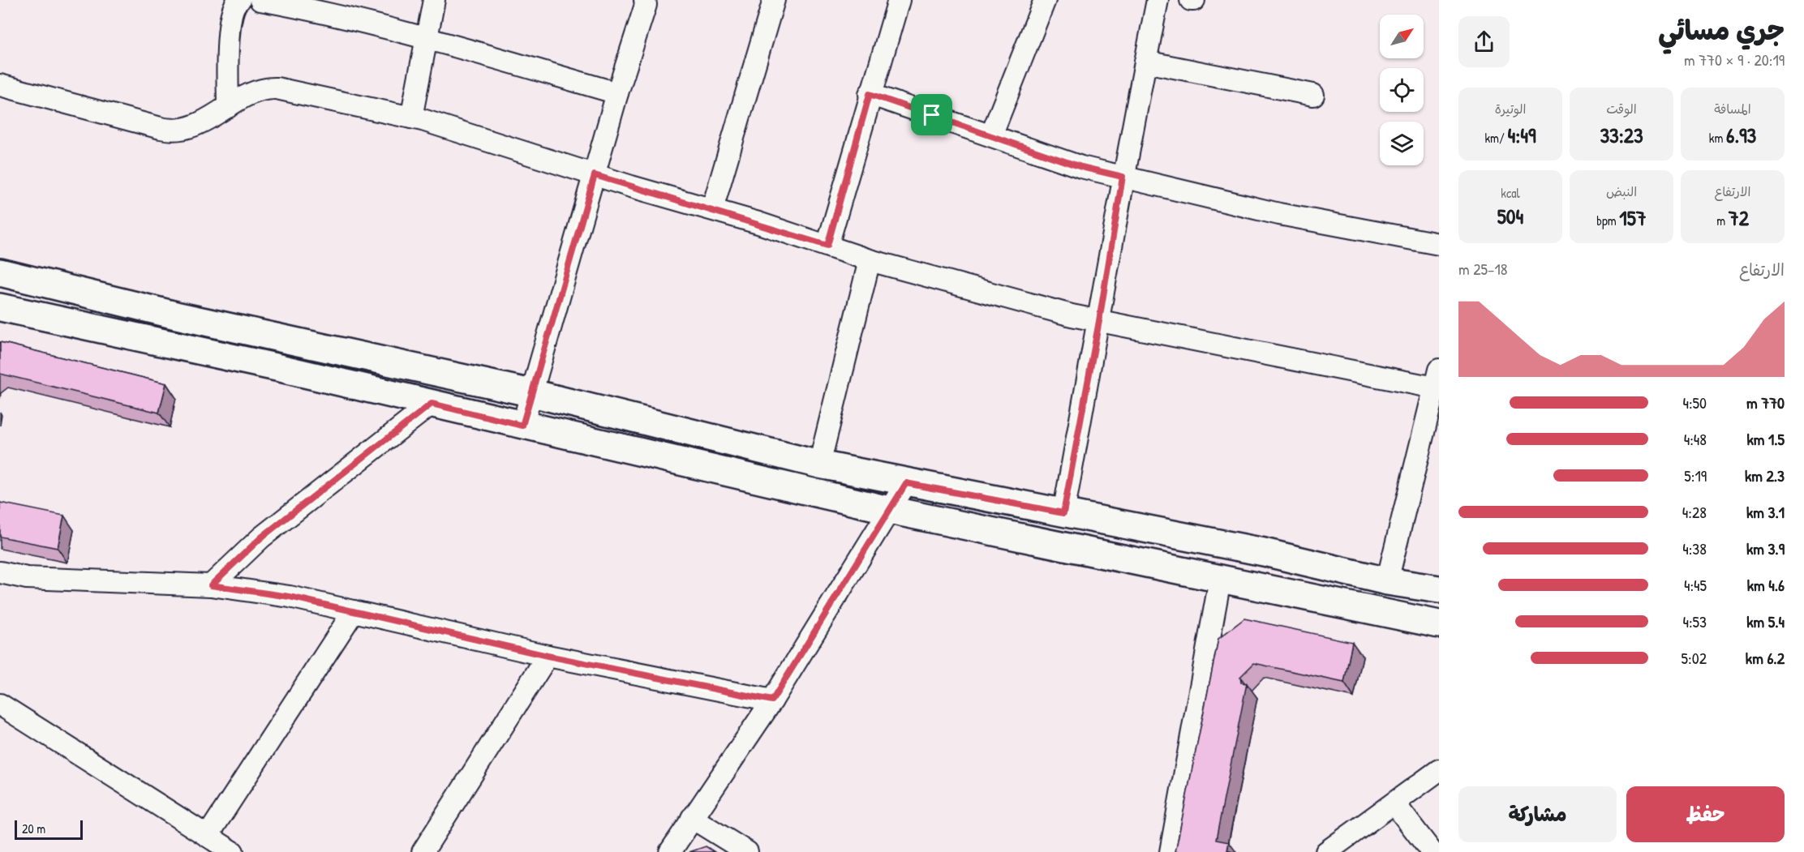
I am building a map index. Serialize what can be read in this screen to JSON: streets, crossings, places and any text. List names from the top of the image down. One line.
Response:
{"scale_bar":"20 m","north":"top right","page":{"heading":["جري مسائي","20:19 · 9 × 770 m"],"stats":[["المسافة","6.93 km"],["الوقت","33:23"],["الوتيرة","4:49 /km"],["الارتفاع","72 m"],["النبض","157 bpm"],["kcal","504"]],"chart":["الارتفاع","18–25 m"],"list":[{"name":"770 m","note":"4:50"},{"name":"1.5 km","note":"4:48"},{"name":"2.3 km","note":"5:19"},{"name":"3.1 km","note":"4:28"},{"name":"3.9 km","note":"4:38"},{"name":"4.6 km","note":"4:45"},{"name":"5.4 km","note":"4:53"},{"name":"6.2 km","note":"5:02"}],"buttons":["حفظ","مشاركة"],"scale":"20 m"}}
